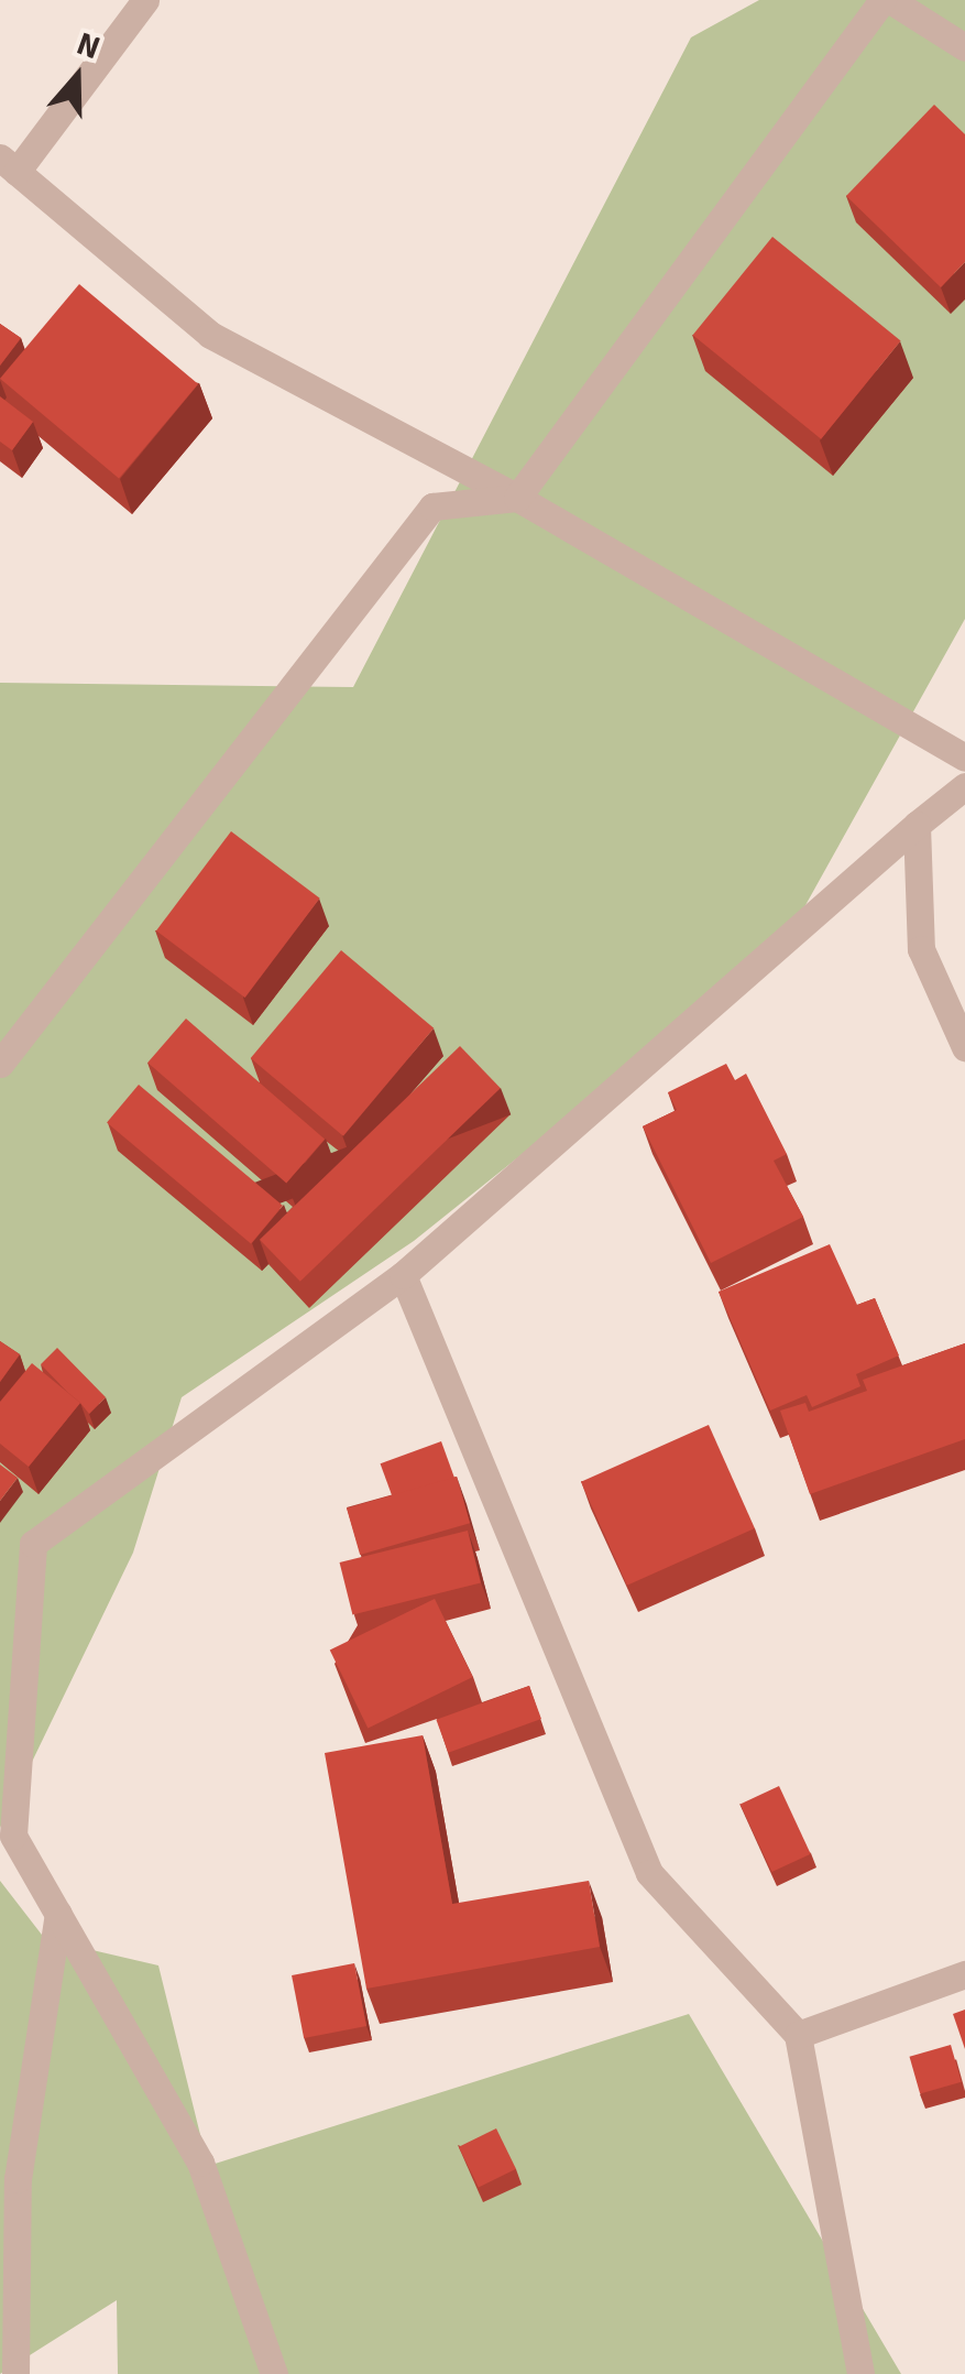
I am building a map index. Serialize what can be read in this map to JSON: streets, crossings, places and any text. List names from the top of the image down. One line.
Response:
{"north":"top"}
